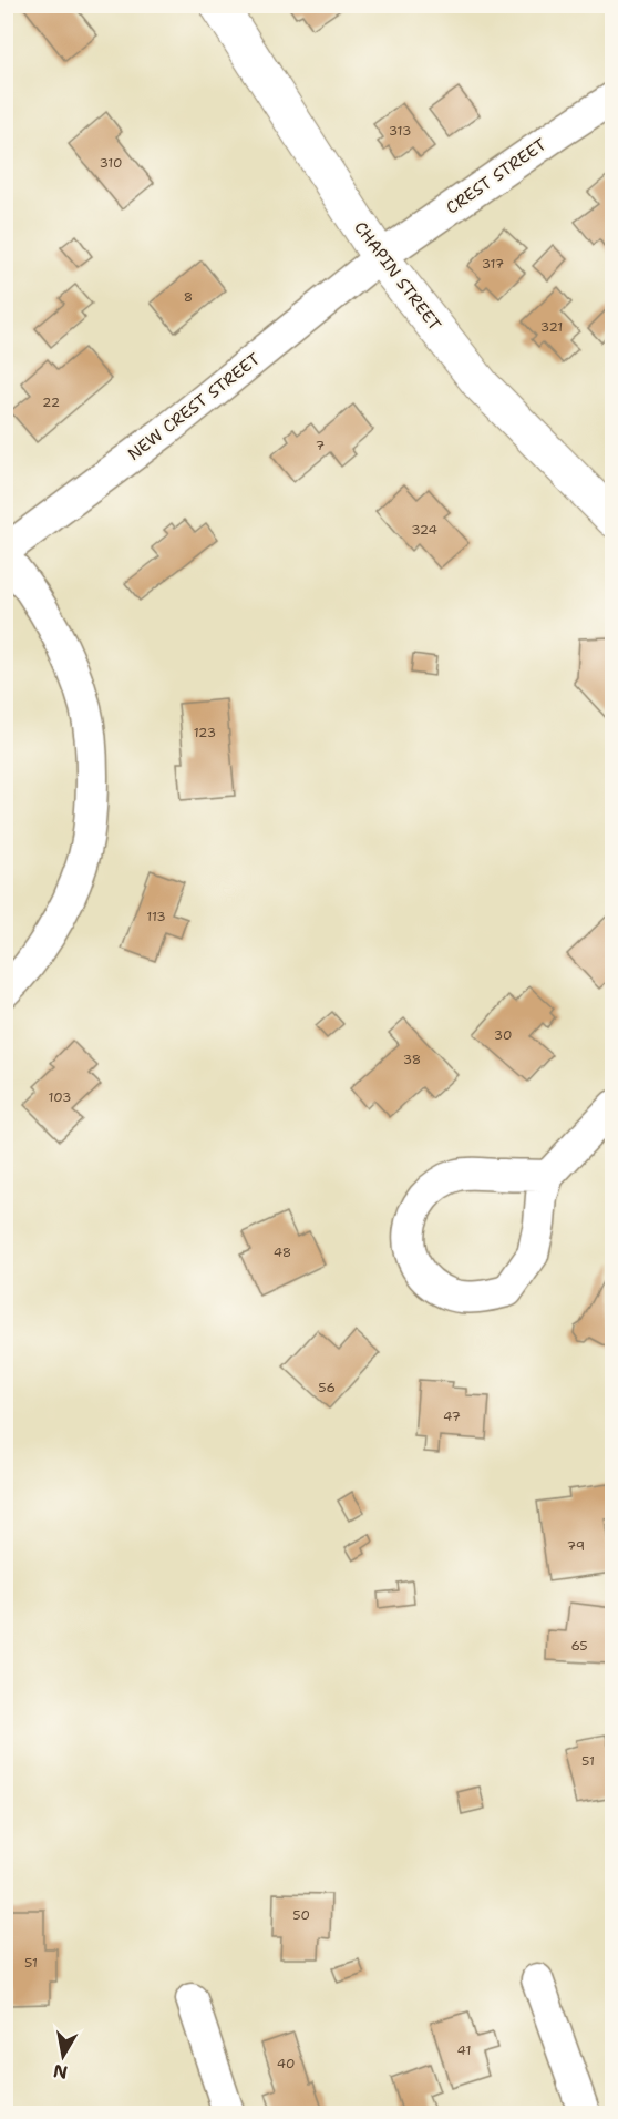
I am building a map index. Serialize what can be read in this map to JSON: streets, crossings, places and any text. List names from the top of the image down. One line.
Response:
{"streets":{"main road":["CHAPIN STREET"],"street":["CREST STREET","NEW CREST STREET"]},"crossings":[["CREST STREET","CHAPIN STREET"],["CREST STREET","NEW CREST STREET"],["CHAPIN STREET","NEW CREST STREET"]],"house_numbers":["313","310","317","8","321","22","7","324","123","113","30","38","103","48","56","47","79","65","51","50","51","41","40"],"north":"bottom"}
